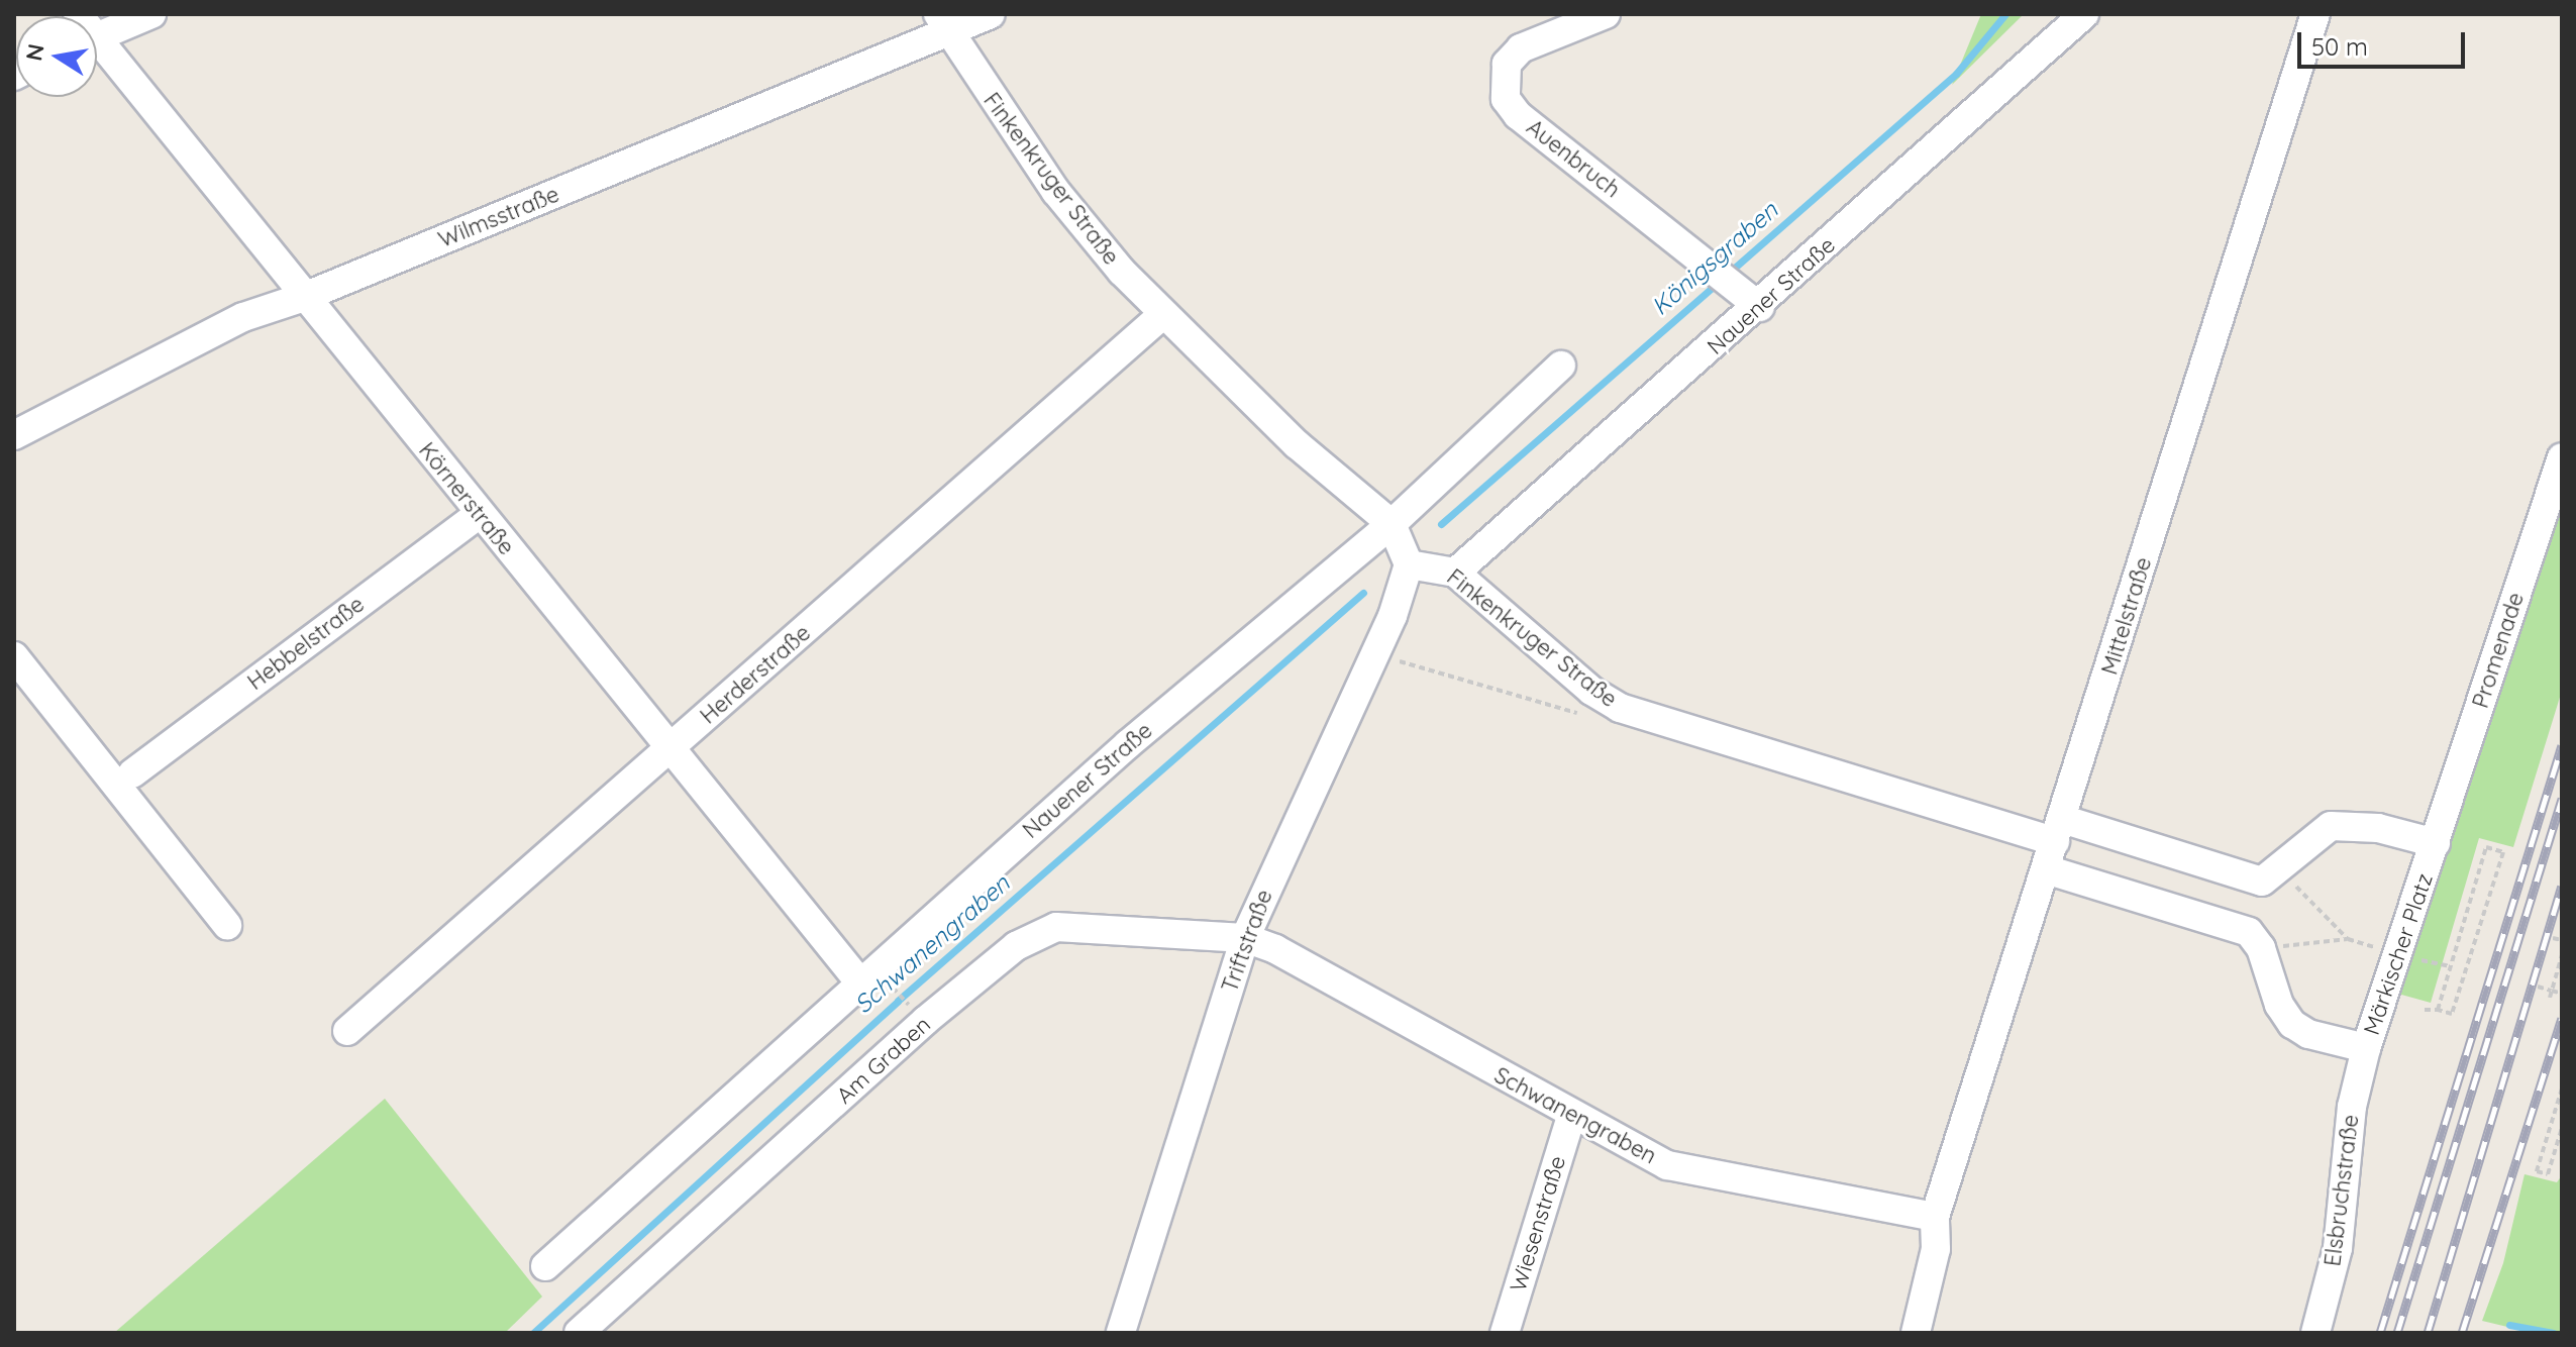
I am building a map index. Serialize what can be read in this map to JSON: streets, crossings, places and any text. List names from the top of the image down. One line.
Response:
{"streets":{"street":["Auenbruch","Finkenkruger Straße","Wilmsstraße","Nauener Straße","Körnerstraße","Mittelstraße","Hebbelstraße","Promenade","Herderstraße","Triftstraße","Märkischer Platz","Am Graben","Schwanengraben","Elsbruchstraße","Wiesenstraße"]},"crossings":[["Auenbruch","Nauener Straße"],["Finkenkruger Straße","Wilmsstraße"],["Finkenkruger Straße","Nauener Straße"],["Finkenkruger Straße","Mittelstraße"],["Finkenkruger Straße","Herderstraße"],["Finkenkruger Straße","Triftstraße"],["Finkenkruger Straße","Märkischer Platz"],["Wilmsstraße","Körnerstraße"],["Nauener Straße","Körnerstraße"],["Körnerstraße","Hebbelstraße"],["Körnerstraße","Herderstraße"],["Mittelstraße","Schwanengraben"],["Promenade","Märkischer Platz"],["Triftstraße","Am Graben"],["Triftstraße","Schwanengraben"],["Märkischer Platz","Elsbruchstraße"],["Am Graben","Schwanengraben"],["Schwanengraben","Wiesenstraße"]],"water":["Königsgraben","Schwanengraben"],"scale_bar":"50 m","north":"left"}
